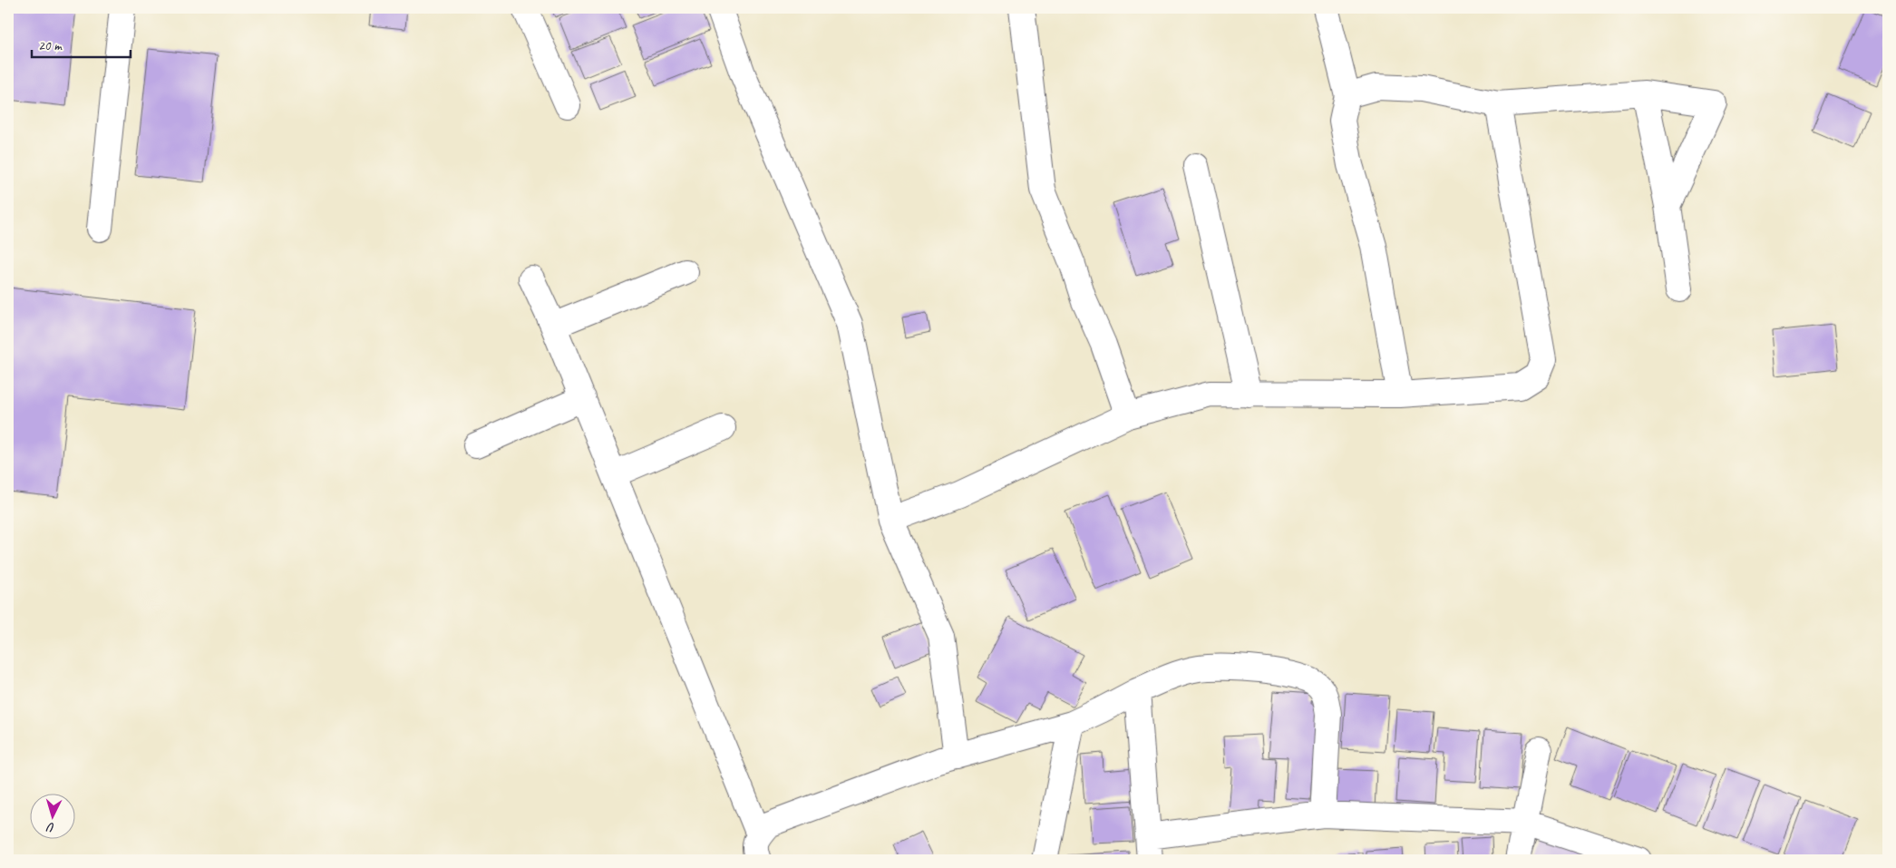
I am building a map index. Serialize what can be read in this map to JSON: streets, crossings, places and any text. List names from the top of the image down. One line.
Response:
{"scale_bar":"20 m","north":"bottom"}
